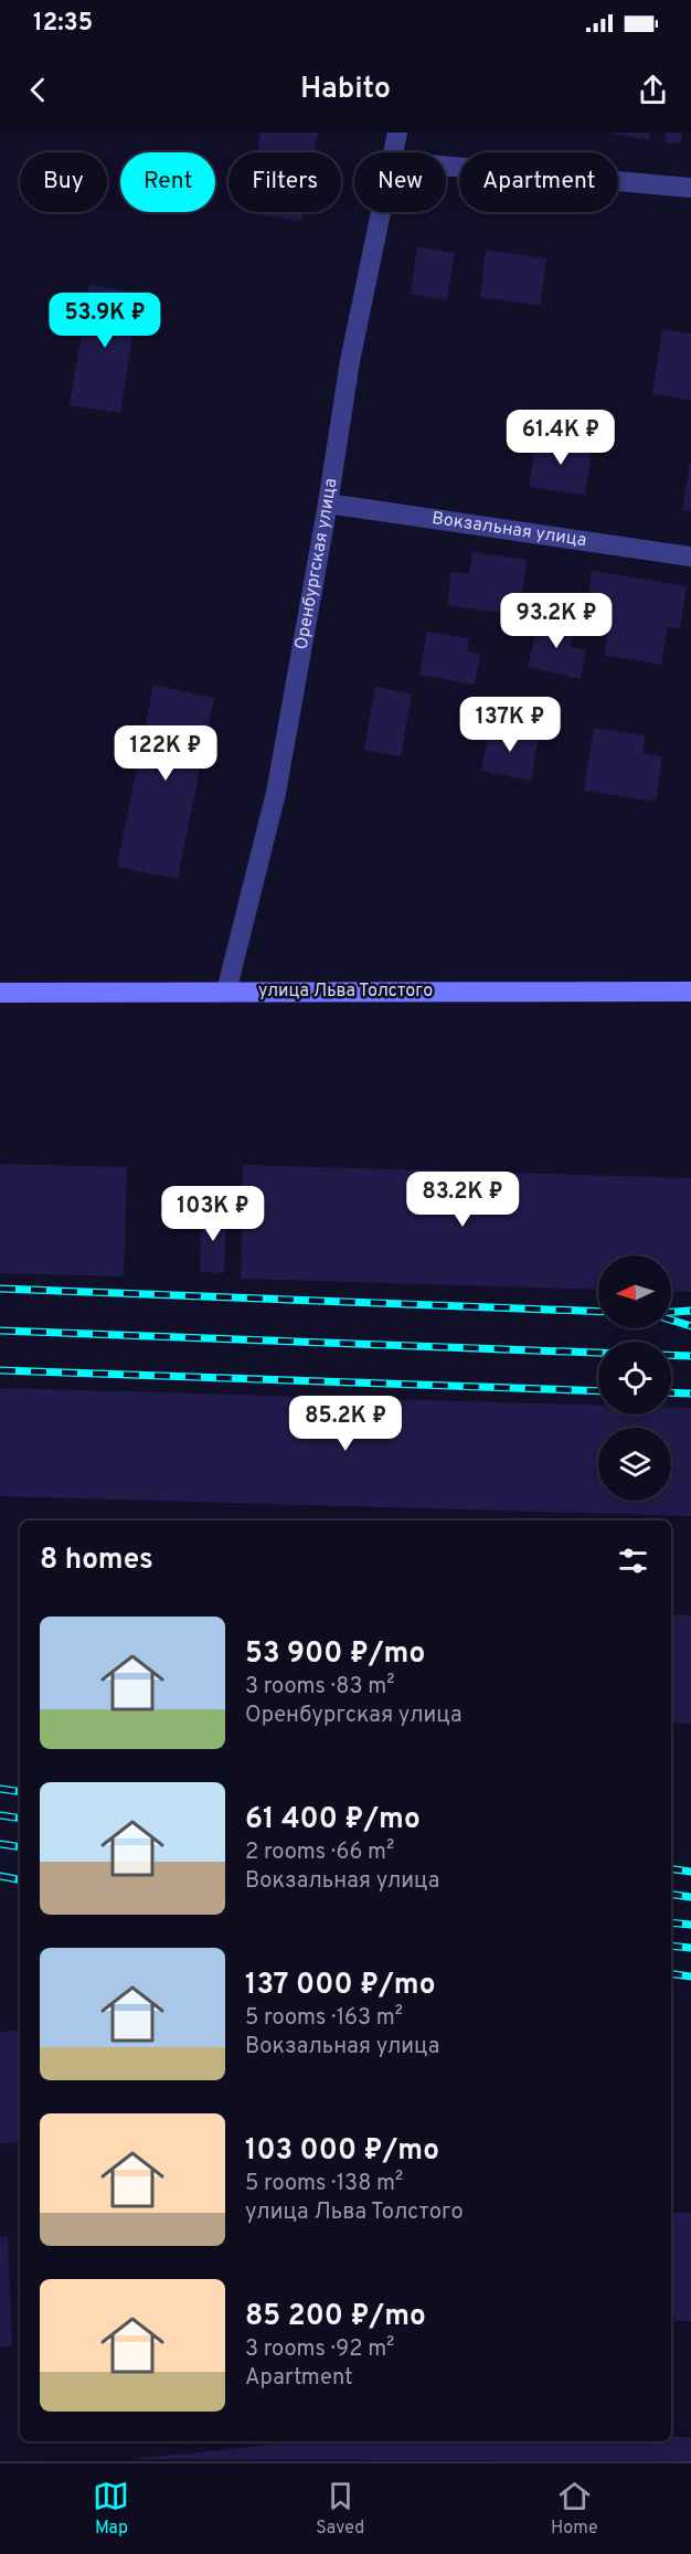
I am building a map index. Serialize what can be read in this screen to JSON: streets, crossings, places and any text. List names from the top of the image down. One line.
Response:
{"streets":{"street":["Вокзальная улица","Оренбургская улица","улица Льва Толстого"]},"crossings":[["Вокзальная улица","Оренбургская улица"],["Оренбургская улица","улица Льва Толстого"]],"north":"left","page":{"status":"12:35","header":"Habito","chip":["Buy","Rent","Filters","New","Apartment"],"price":["53.9K ₽","61.4K ₽","93.2K ₽","137K ₽","122K ₽","83.2K ₽","103K ₽","85.2K ₽"],"heading":"8 homes","list":[{"name":"53 900 ₽/mo","note":"3 rooms · 83 m² · Оренбургская улица"},{"name":"61 400 ₽/mo","note":"2 rooms · 66 m² · Вокзальная улица"},{"name":"137 000 ₽/mo","note":"5 rooms · 163 m² · Вокзальная улица"},{"name":"103 000 ₽/mo","note":"5 rooms · 138 m² · улица Льва Толстого"},{"name":"85 200 ₽/mo","note":"3 rooms · 92 m² · Apartment"}],"tabs":["Map","Saved","Home"]}}
